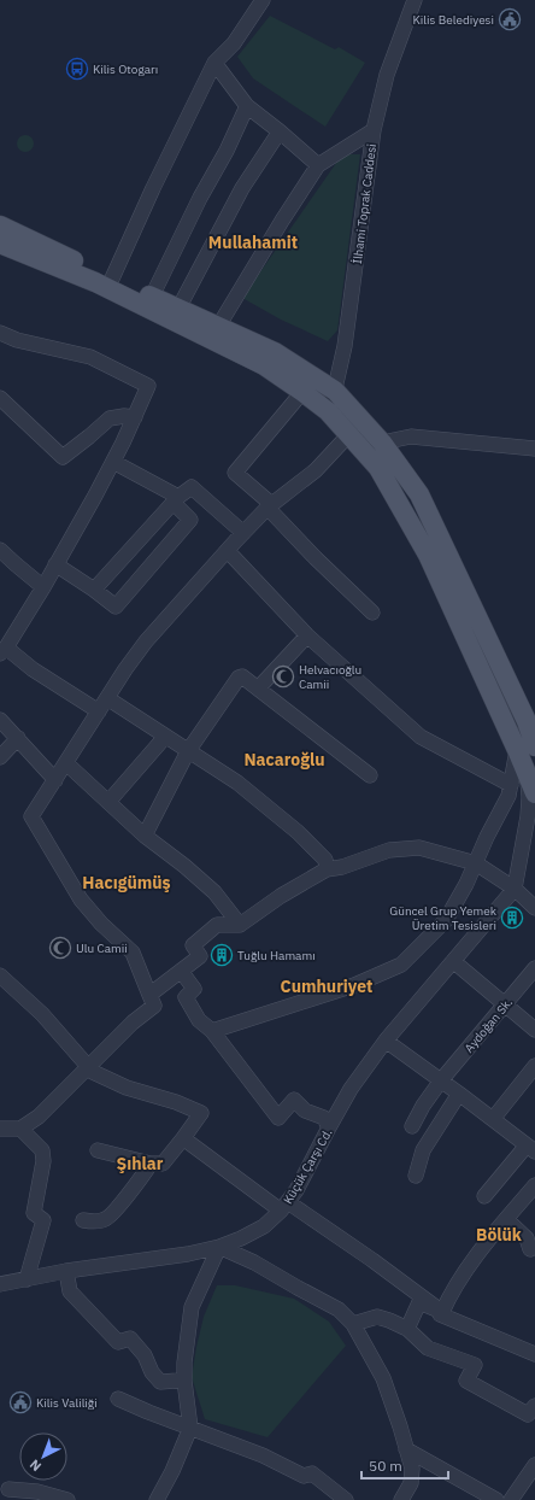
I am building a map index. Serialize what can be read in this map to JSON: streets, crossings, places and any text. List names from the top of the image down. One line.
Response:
{"streets":{"street":["İlhami Toprak Caddesi","Aydoğan Sk.","Küçük Çarşı Cd."]},"districts":["Mullahamit","Nacaroğlu","Hacıgümüş","Cumhuriyet","Şıhlar","Bölük"],"places":{"public building":["Kilis Belediyesi","Kilis Valiliği"],"bus stop":["Kilis Otogarı"],"mosque":["Helvacıoğlu Camii","Ulu Camii"],"building":["Güncel Grup Yemek Üretim Tesisleri","Tuğlu Hamamı"]},"scale_bar":"50 m","north":"bottom left"}
